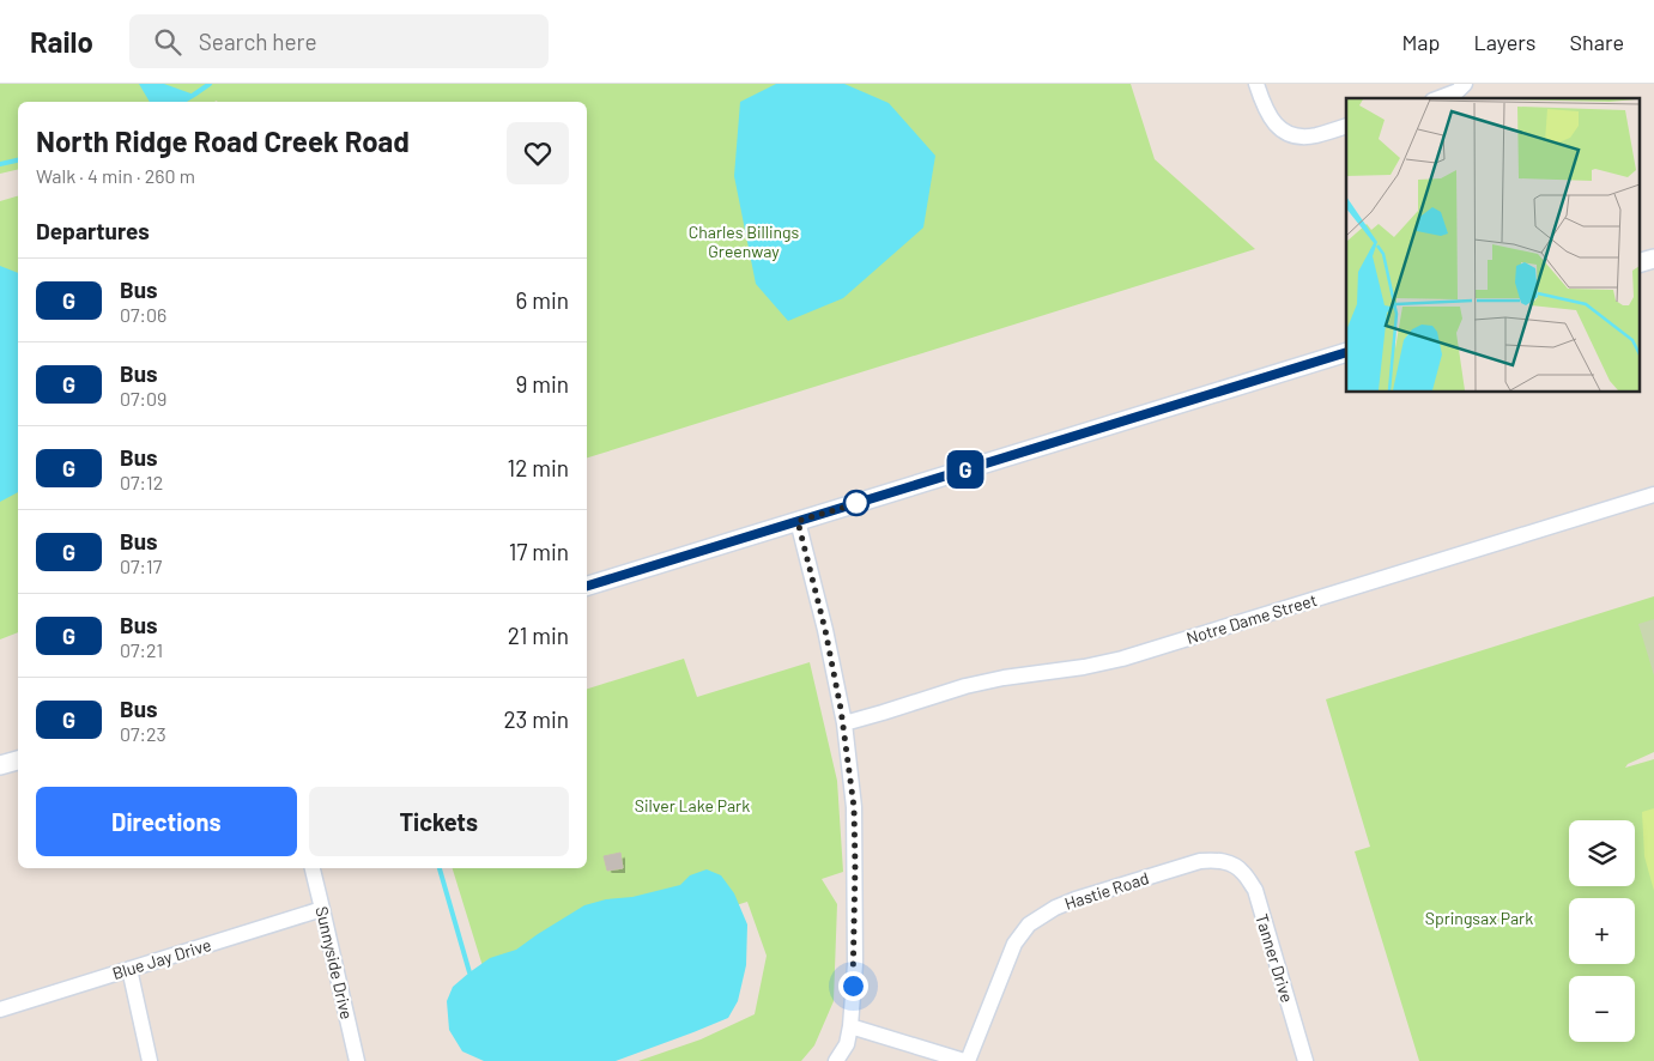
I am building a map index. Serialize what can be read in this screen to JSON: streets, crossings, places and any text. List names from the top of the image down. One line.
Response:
{"streets":{"street":["Notre Dame Street","Hastie Road","Tanner Drive","Blue Jay Drive","Sunnyside Drive"]},"crossings":[["Hastie Road","Tanner Drive"],["Blue Jay Drive","Sunnyside Drive"]],"parks":["Charles Billings Greenway","Silver Lake Park","Springsax Park"],"lines":["bus line G"],"page":{"header":"Railo","search":"Search here","nav":["Map","Layers","Share"],"on_map":"G","heading":[["North Ridge Road Creek Road","Walk · 4 min · 260 m"],"Departures"],"list":[{"mark":"G","name":"Bus","note":"07:06","value":"6 min"},{"mark":"G","name":"Bus","note":"07:09","value":"9 min"},{"mark":"G","name":"Bus","note":"07:12","value":"12 min"},{"mark":"G","name":"Bus","note":"07:17","value":"17 min"},{"mark":"G","name":"Bus","note":"07:21","value":"21 min"},{"mark":"G","name":"Bus","note":"07:23","value":"23 min"}],"buttons":["Directions","Tickets"],"map_buttons":["+","−"]}}
